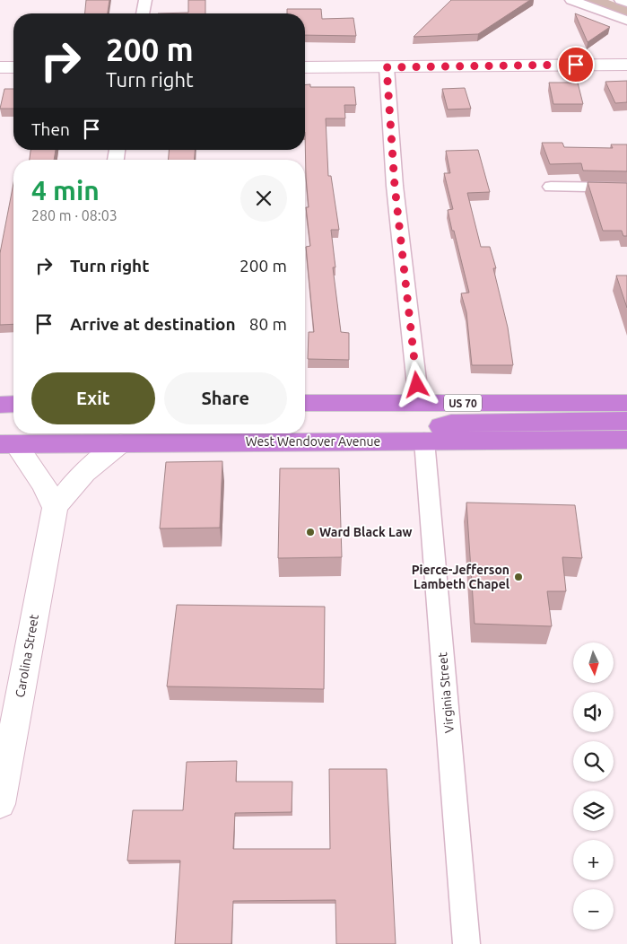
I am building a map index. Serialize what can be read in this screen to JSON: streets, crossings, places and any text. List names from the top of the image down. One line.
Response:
{"streets":{"highway":["US 70","West Wendover Avenue"],"street":["Carolina Street","Virginia Street"]},"crossings":[["West Wendover Avenue","Carolina Street"],["West Wendover Avenue","Virginia Street"]],"places":["Ward Black Law","Pierce-Jefferson Lambeth Chapel"],"north":"bottom","page":{"turn":["200 m","Turn right"],"then":"Then","heading":["4 min","280 m · 08:03"],"list":[{"name":"Turn right","value":"200 m"},{"name":"Arrive at destination","value":"80 m"}],"buttons":["Exit","Share"],"map_buttons":["+","−"]}}
